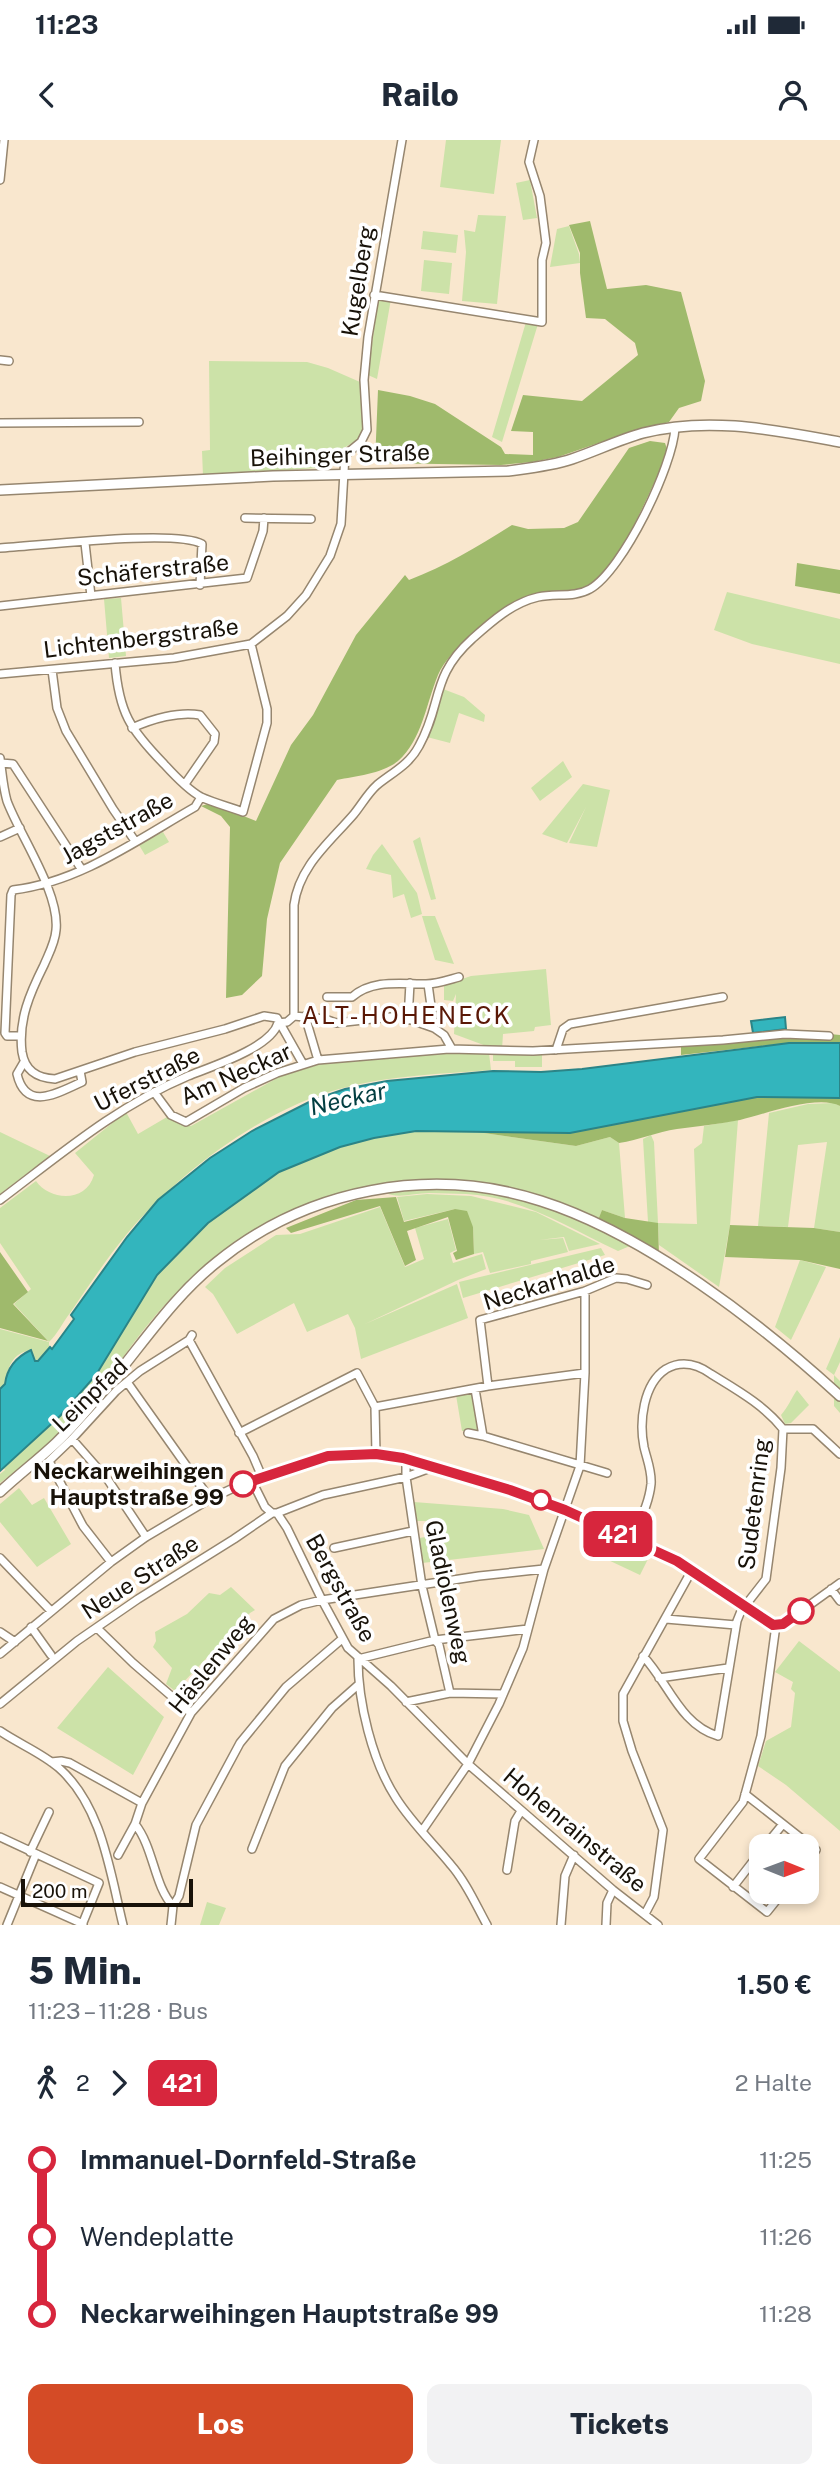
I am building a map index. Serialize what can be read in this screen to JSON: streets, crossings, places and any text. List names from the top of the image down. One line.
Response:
{"streets":{"main road":["Beihinger Straße"],"street":["Kugelberg","Schäferstraße","Lichtenbergstraße","Jagststraße","Am Neckar","Uferstraße","Neckarhalde","Leinpfad","Sudetenring","Neue Straße","Bergstraße","Gladiolenweg","Häslenweg","Hohenrainstraße"]},"crossings":[["Kugelberg","Beihinger Straße"],["Kugelberg","Lichtenbergstraße"],["Beihinger Straße","Lichtenbergstraße"],["Am Neckar","Uferstraße"],["Neue Straße","Bergstraße"],["Neue Straße","Gladiolenweg"],["Bergstraße","Häslenweg"],["Bergstraße","Hohenrainstraße"],["Gladiolenweg","Häslenweg"]],"districts":["ALT-HOHENECK"],"water":["Neckar"],"places":["Neckarweihingen Hauptstraße 99"],"lines":["bus line 421"],"scale_bar":"200 m","north":"right","page":{"status":"11:23","header":"Railo","on_map":"421","scale":"200 m","heading":["5 Min.","11:23 – 11:28 · Bus","1.50 €"],"legs":["2","421","2 Halte"],"list":[{"name":"Immanuel-Dornfeld-Straße","value":"11:25"},{"name":"Wendeplatte","value":"11:26"},{"name":"Neckarweihingen Hauptstraße 99","value":"11:28"}],"buttons":["Los","Tickets"]}}
